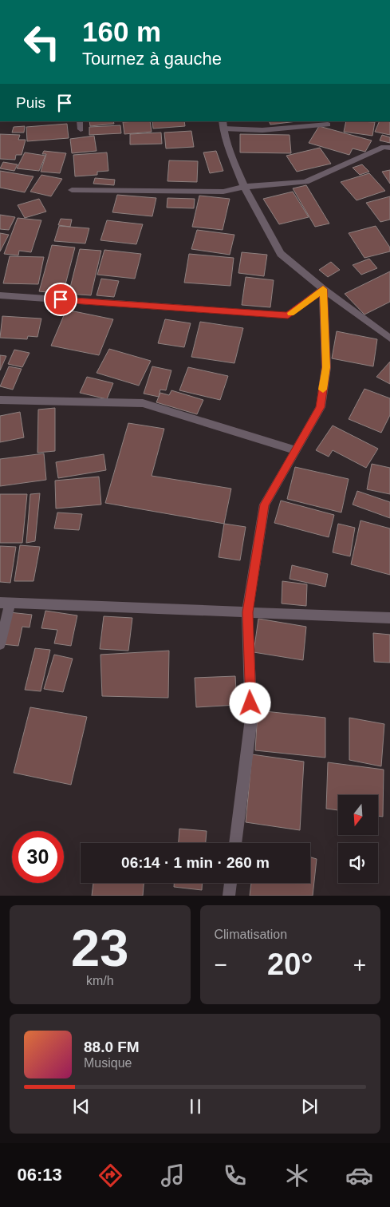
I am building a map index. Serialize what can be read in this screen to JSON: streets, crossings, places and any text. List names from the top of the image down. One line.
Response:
{"north":"bottom","page":{"turn":["160 m","Tournez à gauche"],"then":"Puis","limit":"30","trip":"06:14 · 1 min · 260 m","tile":[["23","km/h"],"Climatisation"],"heat":["−","20°","+"],"song":["88.0 FM","Musique"],"tabs":"06:13"}}
